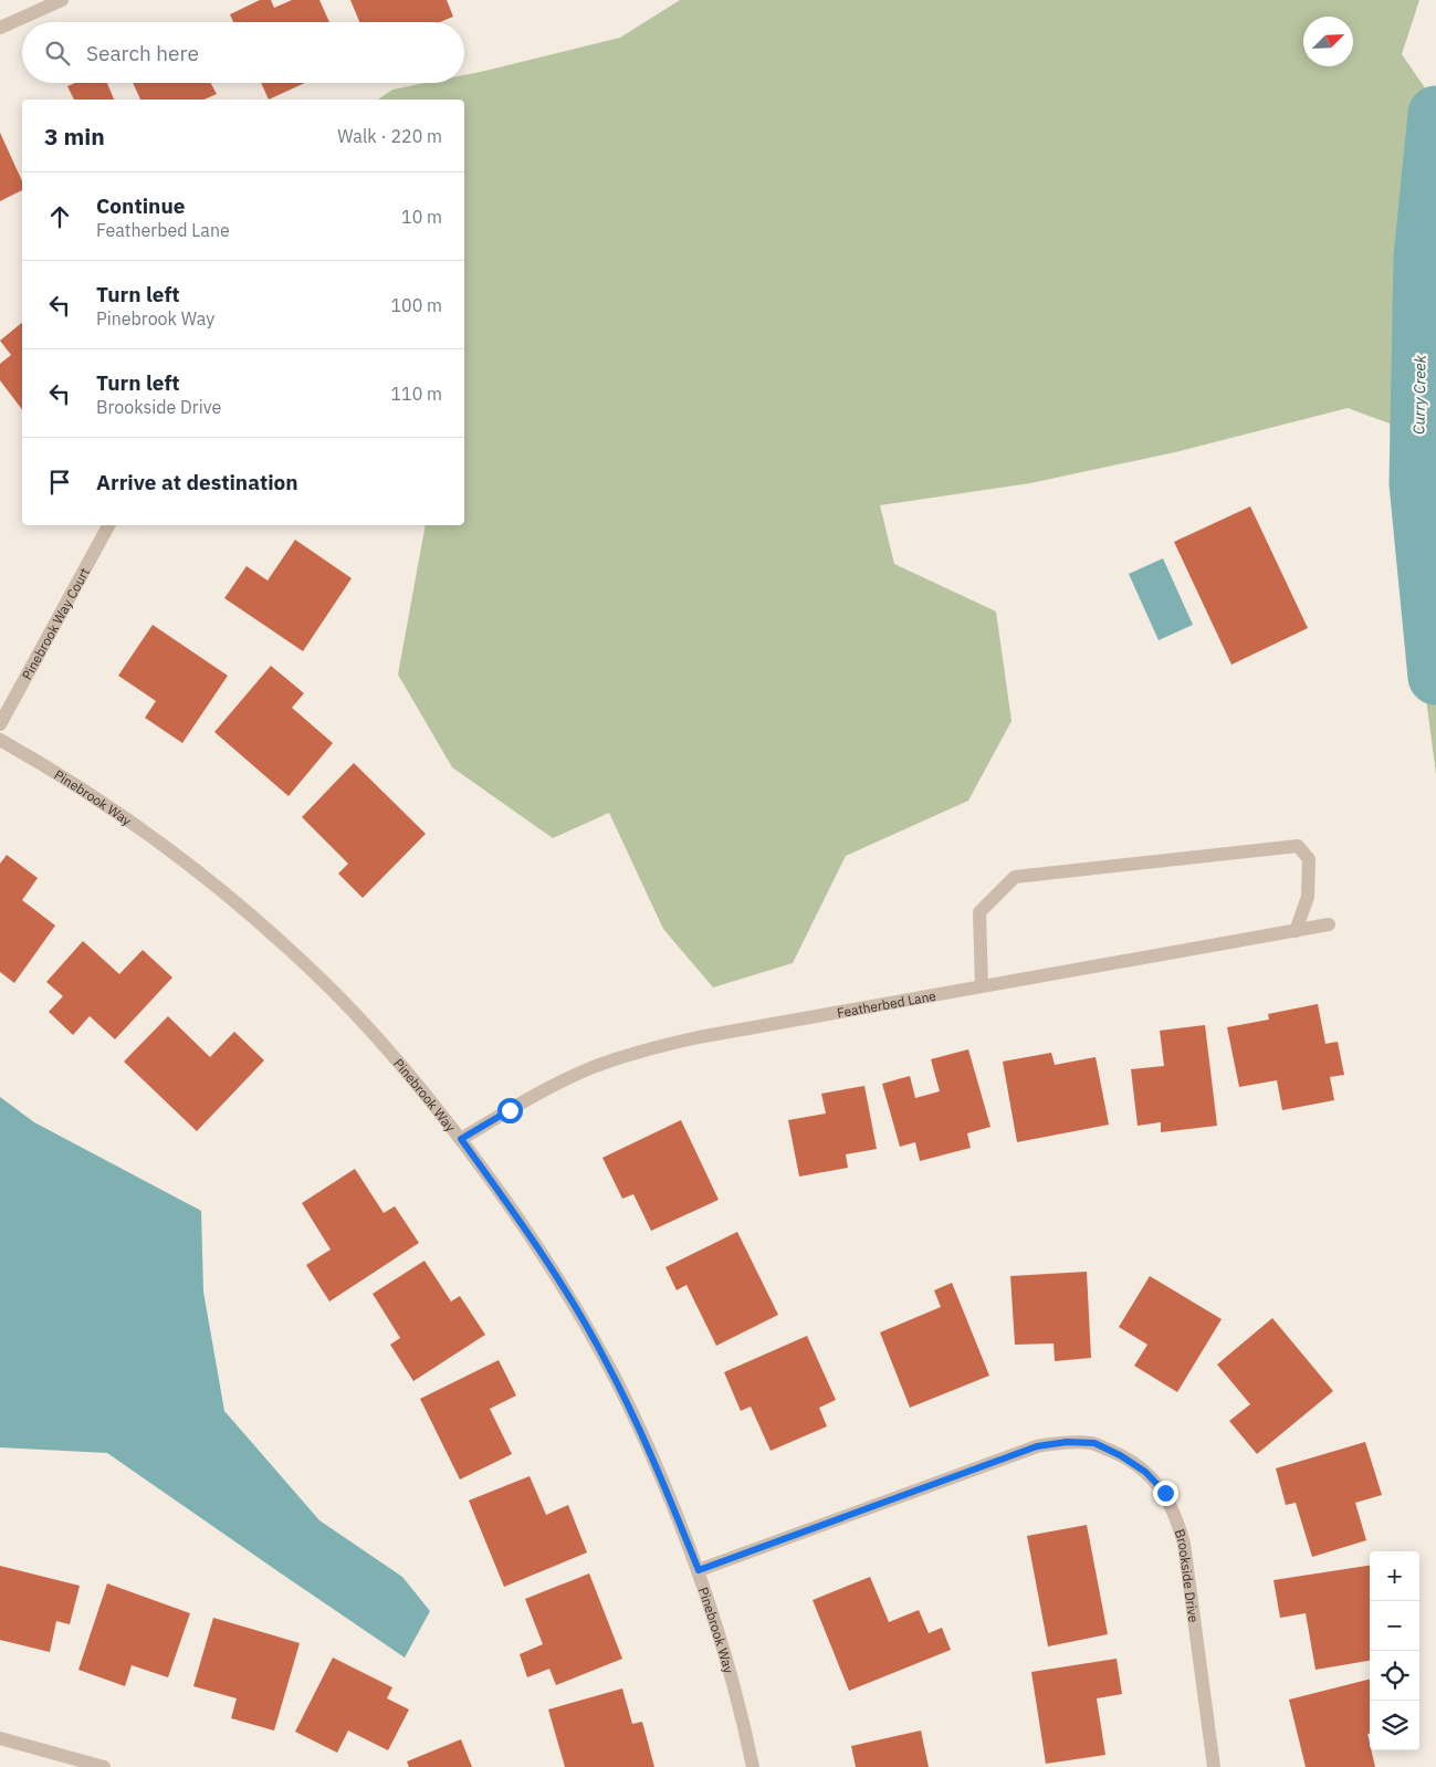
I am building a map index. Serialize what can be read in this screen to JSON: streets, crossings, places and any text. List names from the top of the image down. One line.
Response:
{"streets":{"street":["Pinebrook Way Court","Pinebrook Way","Featherbed Lane","Brookside Drive"]},"crossings":[["Pinebrook Way","Featherbed Lane"],["Pinebrook Way","Brookside Drive"]],"water":["Curry Creek"],"north":"top right","page":{"search":"Search here","heading":["3 min","Walk · 220 m"],"list":[["Continue","Featherbed Lane","10 m"],["Turn left","Pinebrook Way","100 m"],["Turn left","Brookside Drive","110 m"],"Arrive at destination"],"map_buttons":["+","−"]}}
